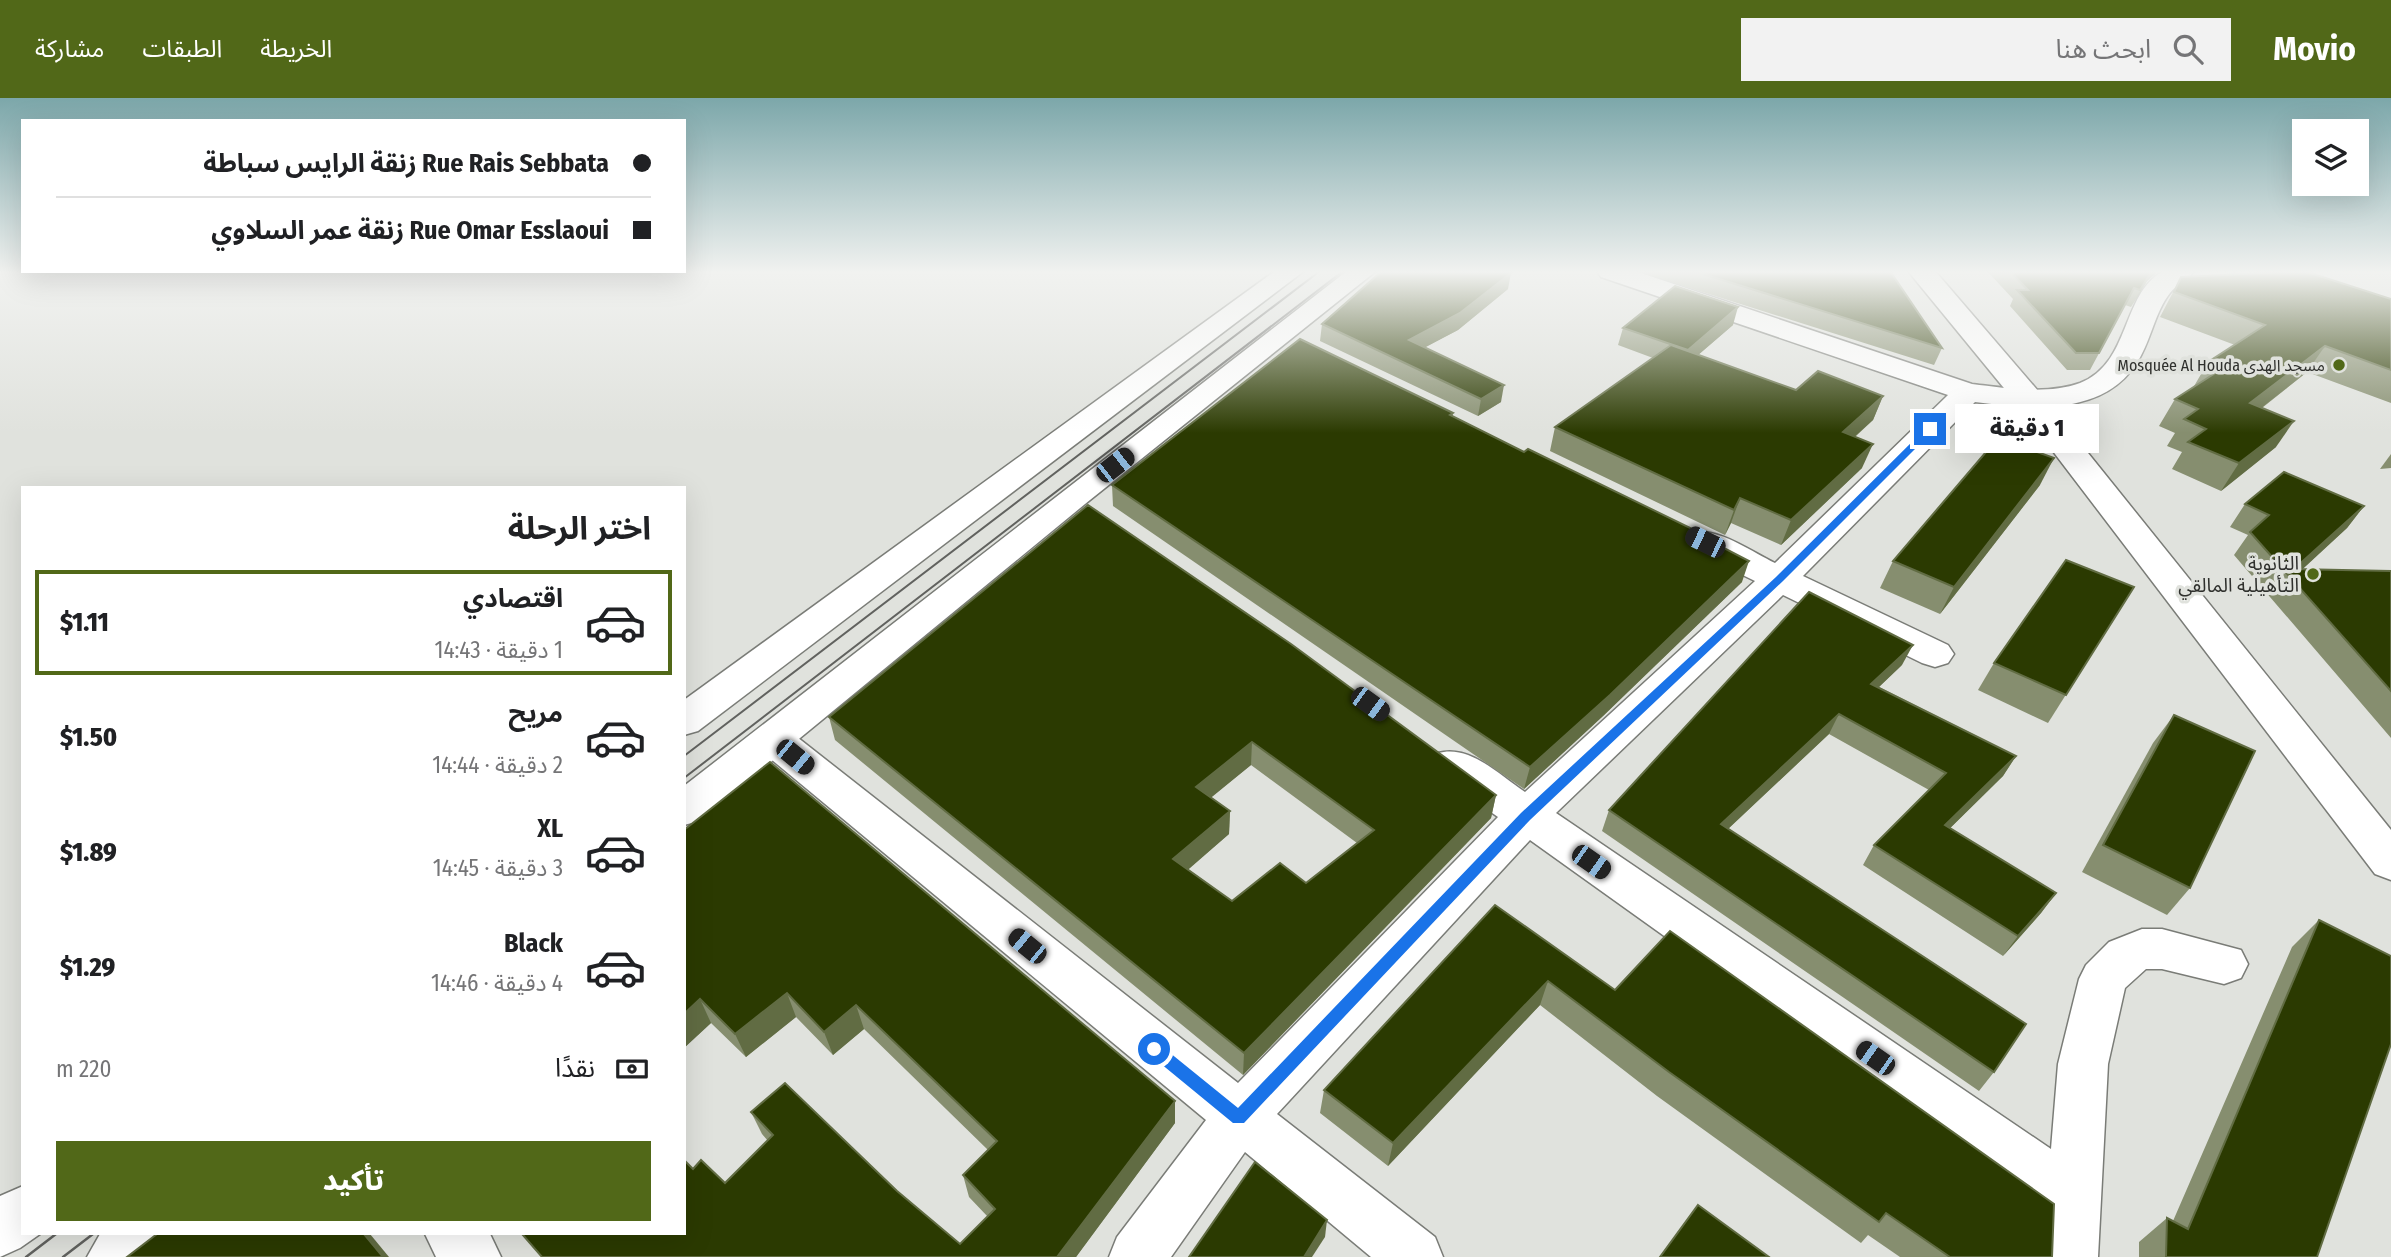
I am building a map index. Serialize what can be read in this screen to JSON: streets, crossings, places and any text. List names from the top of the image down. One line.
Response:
{"places":["Mosquée Al Houda مسجد الهدى","الثانوية التأهيلية المالقي"],"page":{"header":"Movio","search":"ابحث هنا","nav":["الخريطة","الطبقات","مشاركة"],"banner":["Rue Rais Sebbata زنقة الرايس سباطة","Rue Omar Esslaoui زنقة عمر السلاوي"],"bubble":"1 دقيقة","heading":"اختر الرحلة","list":[{"name":"اقتصادي","note":"1 دقيقة · 14:43","value":"$1.11"},{"name":"مريح","note":"2 دقيقة · 14:44","value":"$1.50"},{"name":"XL","note":"3 دقيقة · 14:45","value":"$1.89"},{"name":"Black","note":"4 دقيقة · 14:46","value":"$1.29"}],"pay":["نقدًا","220 m"],"buttons":"تأكيد"}}
